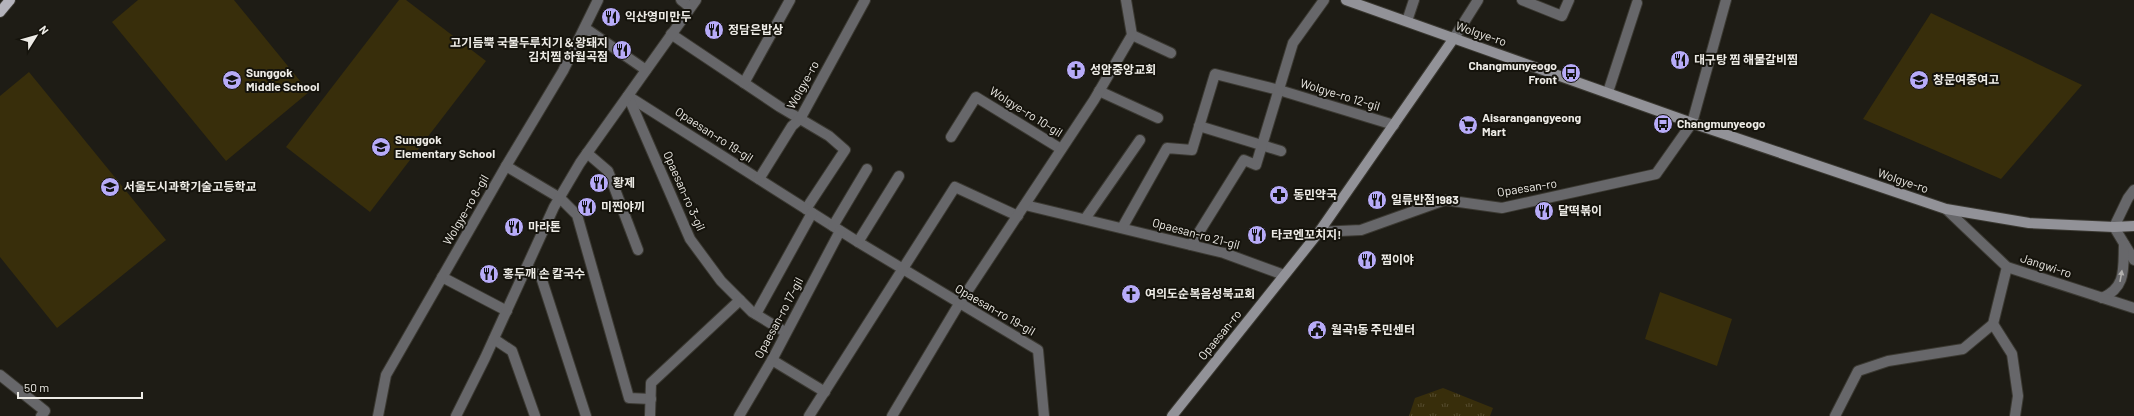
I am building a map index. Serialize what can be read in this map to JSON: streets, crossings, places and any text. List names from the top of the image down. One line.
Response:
{"streets":{"main road":["Wolgye-ro","Opaesan-ro"],"street":["Wolgye-ro 12-gil","Wolgye-ro 10-gil","Opaesan-ro 19-gil","Opaesan-ro 3-gil","Wolgye-ro 8-gil","Opaesan-ro 21-gil","Jangwi-ro","Opaesan-ro 17-gil"]},"crossings":[["Wolgye-ro","Opaesan-ro 19-gil"],["Wolgye-ro","Opaesan-ro"],["Wolgye-ro","Jangwi-ro"],["Wolgye-ro 12-gil","Opaesan-ro"],["Wolgye-ro 10-gil","Opaesan-ro 19-gil"],["Wolgye-ro 10-gil","Opaesan-ro 21-gil"],["Opaesan-ro 19-gil","Opaesan-ro 3-gil"],["Opaesan-ro 19-gil","Opaesan-ro 17-gil"],["Opaesan-ro","Opaesan-ro 21-gil"],["Opaesan-ro 3-gil","Opaesan-ro 17-gil"]],"places":{"restaurant":["익산영미만두","정담은밥상","고기듬뿍 국물두루치기＆왕돼지 김치찜 하월곡점","대구탕 찜 해물갈비찜","황제","일류반점1983","미찐야끼","달떡볶이","마라톤","타코엔꼬치지!","찜이야","홍두깨 손 칼국수"],"church":["성암중앙교회","여의도순복음성북교회"],"bus stop":["Changmunyeogo Front","Changmunyeogo"],"school or university":["Sunggok Middle School","창문여중여고","Sunggok Elementary School","서울도시과학기술고등학교"],"supermarket":["Aisarangangyeong Mart"],"pharmacy":["동민약국"],"public building":["월곡1동 주민센터"]},"scale_bar":"50 m","north":"top right"}
